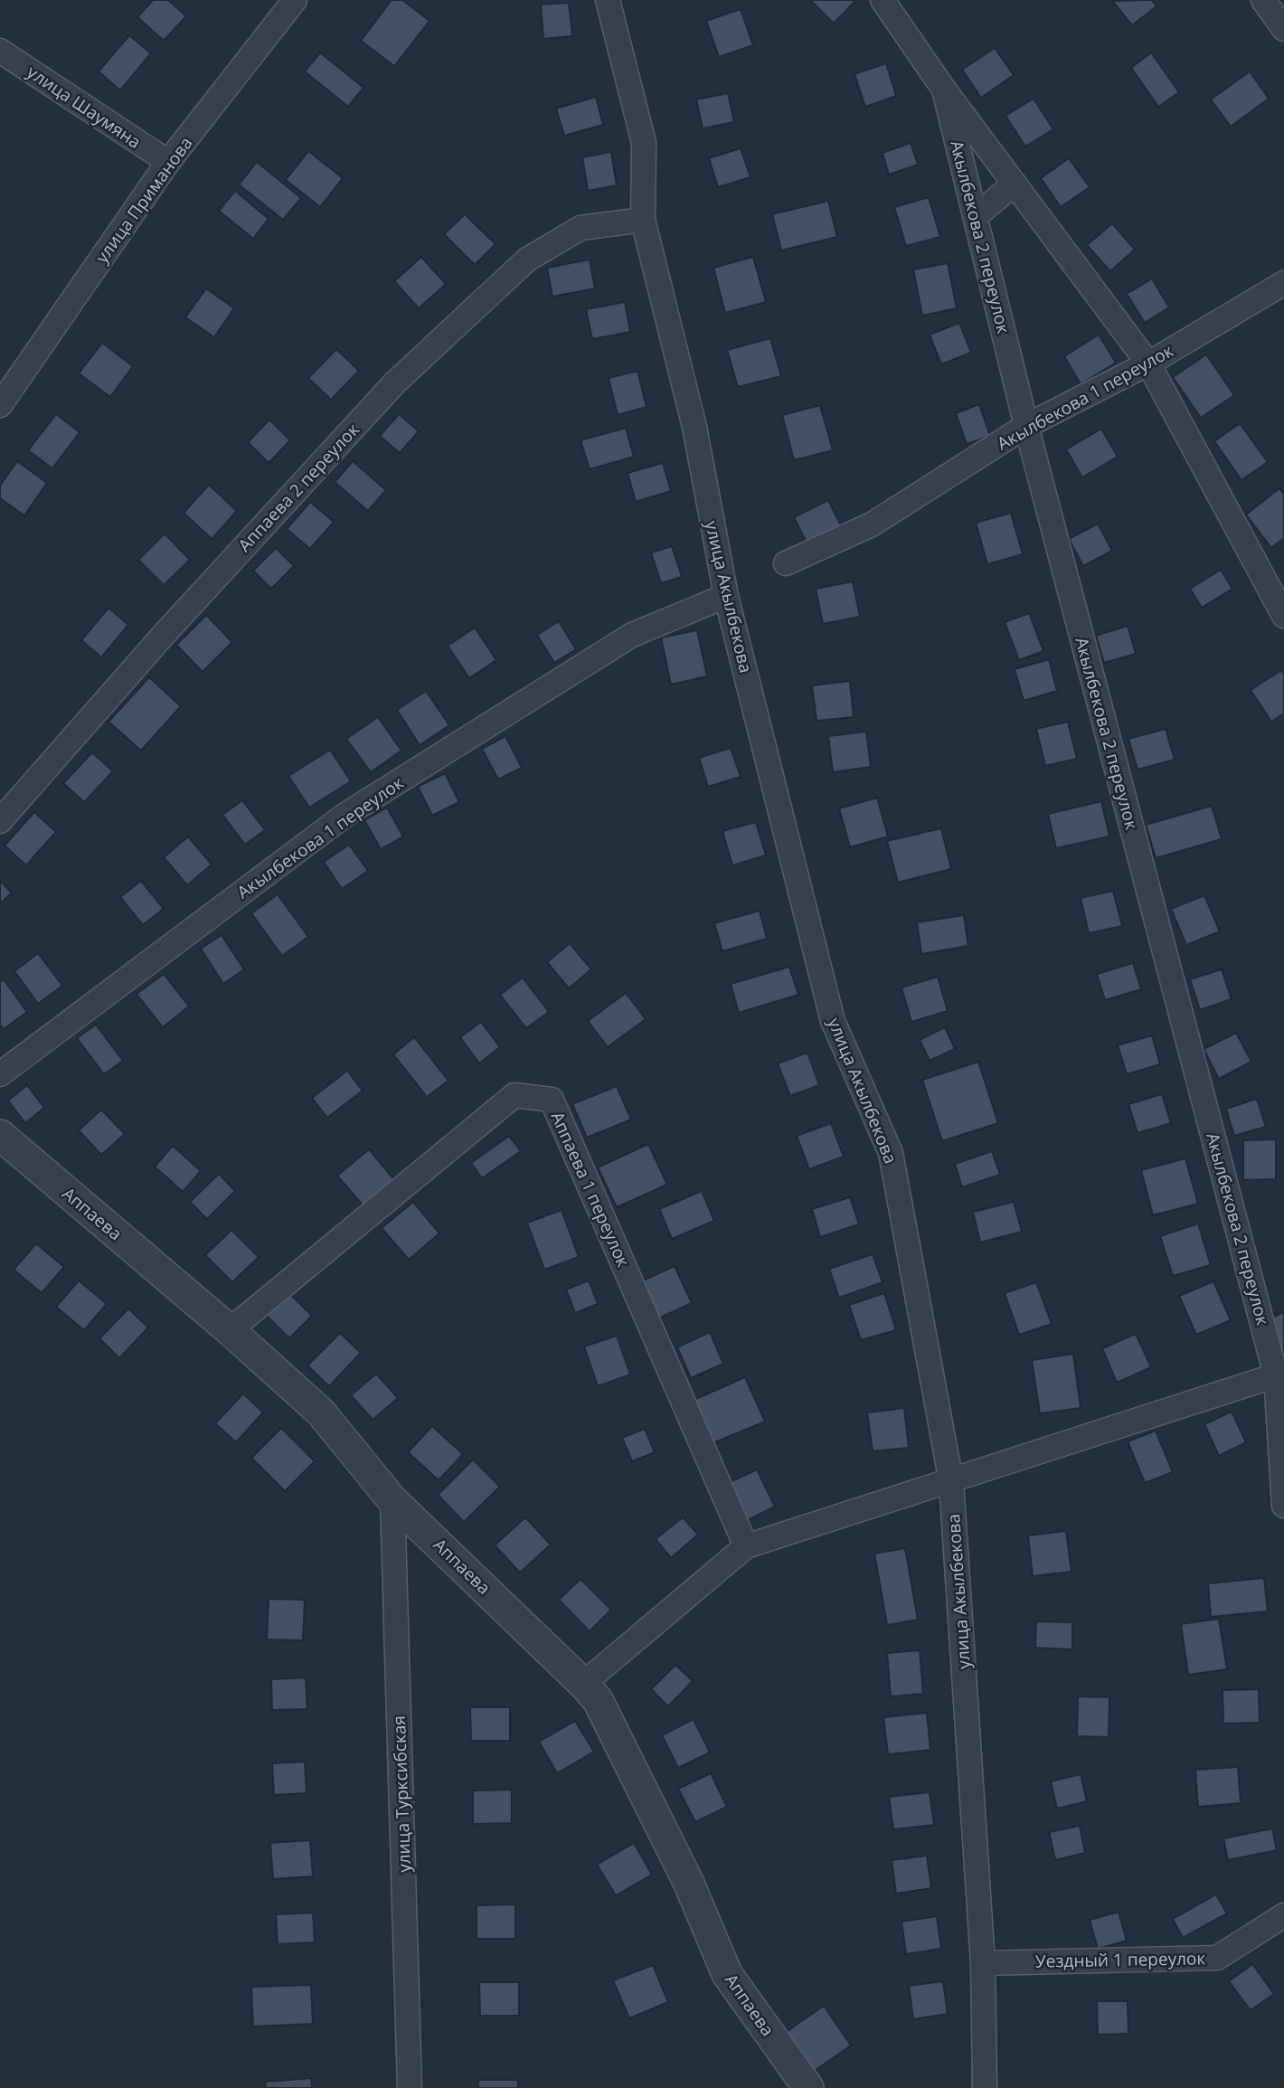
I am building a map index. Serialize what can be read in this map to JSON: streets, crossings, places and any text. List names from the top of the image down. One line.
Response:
{"streets":{"street":["улица Шаумяна","улица Приманова","Акылбекова 2 переулок","Акылбекова 1 переулок","Аппаева 2 переулок","улица Акылбекова","Аппаева 1 переулок","Аппаева","улица Турксибская","Уездный 1 переулок"]},"crossings":[["улица Шаумяна","улица Приманова"],["Акылбекова 2 переулок","Акылбекова 1 переулок"],["Акылбекова 1 переулок","улица Акылбекова"],["Аппаева 2 переулок","улица Акылбекова"],["улица Акылбекова","Уездный 1 переулок"],["Аппаева 1 переулок","Аппаева"],["Аппаева","улица Турксибская"]]}
